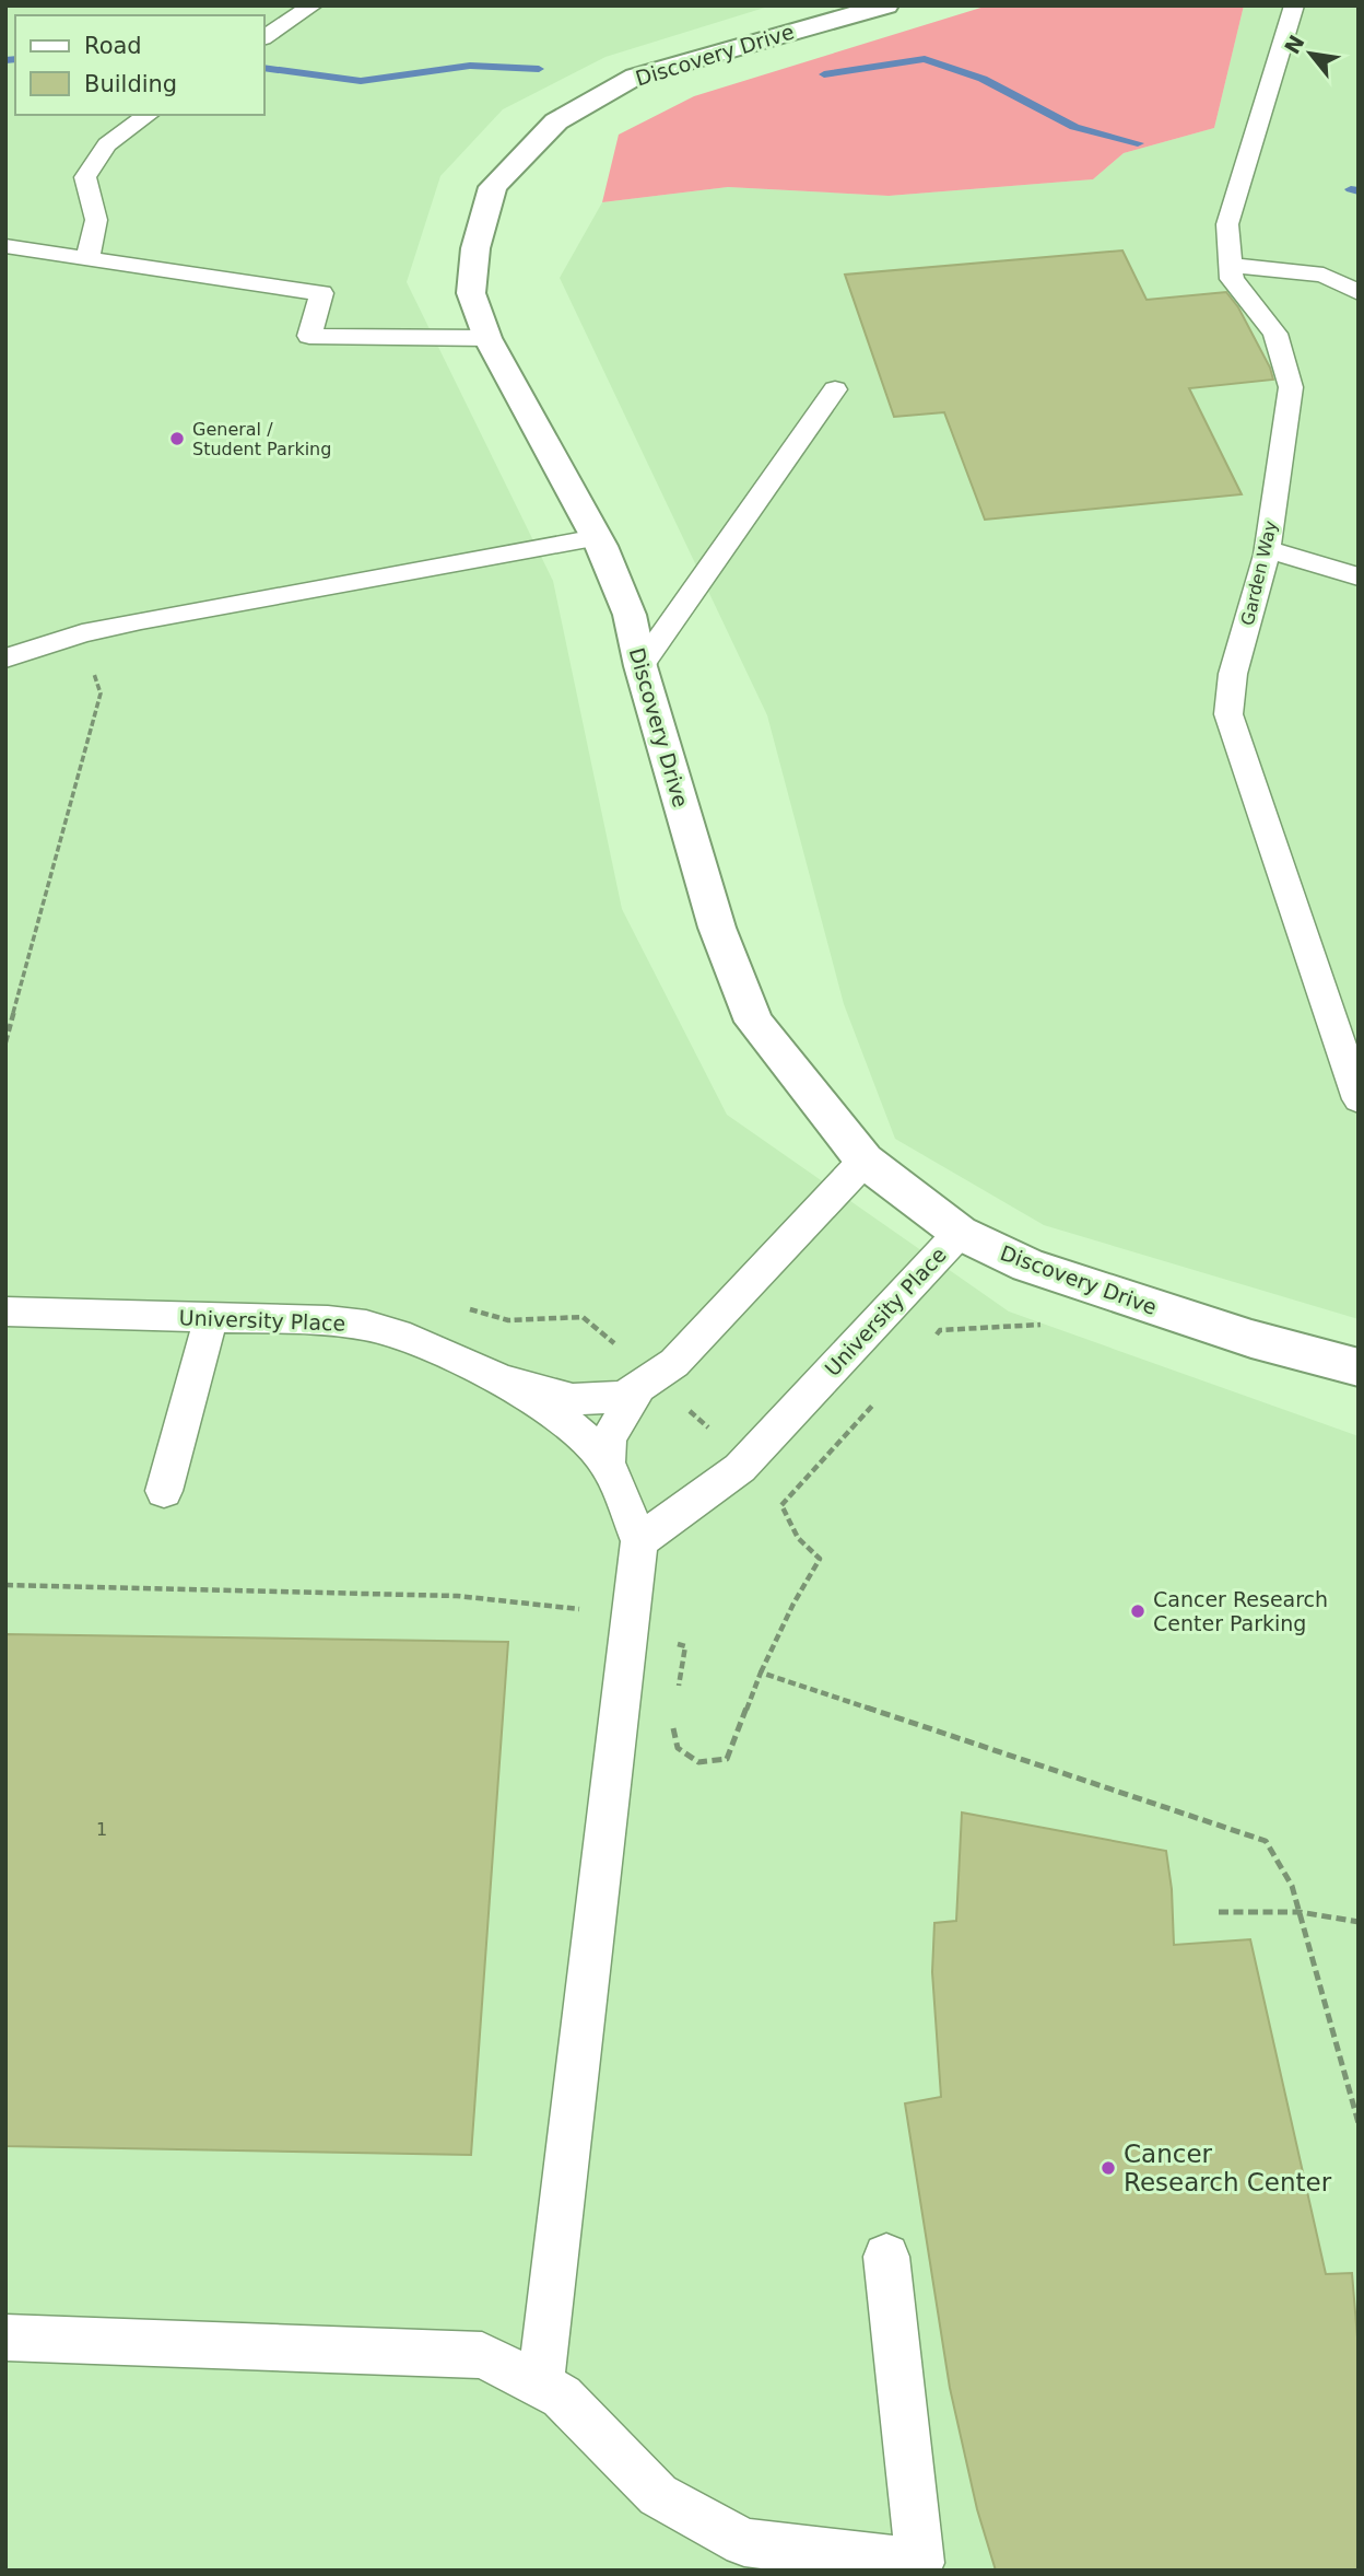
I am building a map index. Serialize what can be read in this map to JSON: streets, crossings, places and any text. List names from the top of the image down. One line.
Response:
{"streets":{"street":["Discovery Drive"],"lane":["Garden Way","University Place"]},"crossings":[["Discovery Drive","University Place"]],"places":["General / Student Parking","Cancer Research Center Parking","Cancer Research Center"],"house_numbers":["1"],"legend":["Road","Building"],"north":"top left"}
